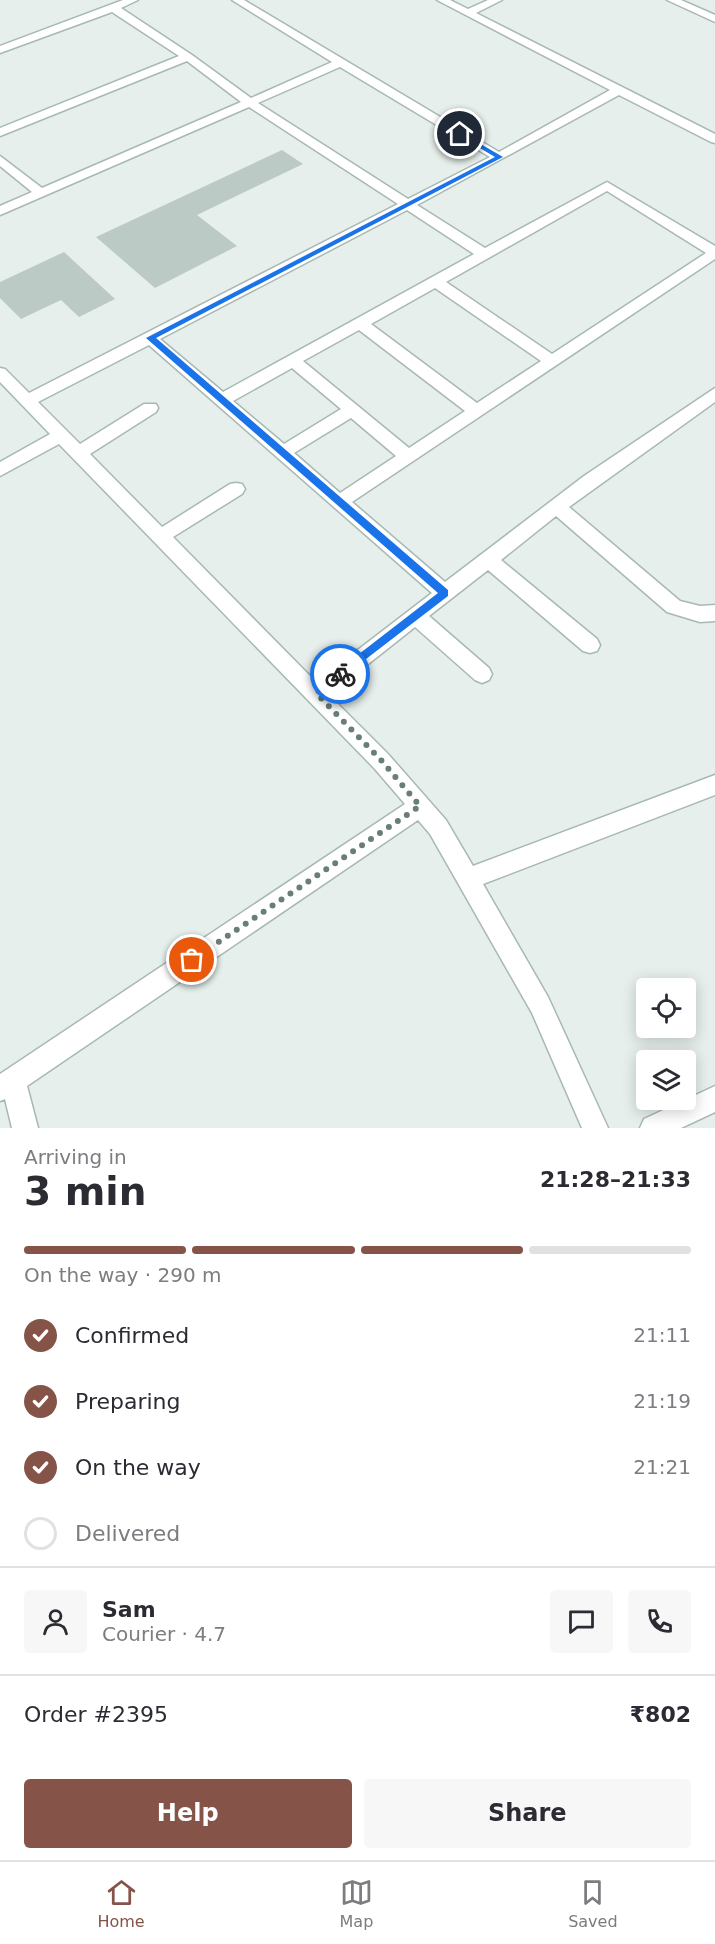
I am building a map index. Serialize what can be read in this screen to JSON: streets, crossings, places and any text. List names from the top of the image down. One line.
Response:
{"page":{"heading":["3 min","Arriving in","21:28–21:33"],"panel":["Sam","Courier · 4.7","Order #2395","₹802"],"bar":"On the way · 290 m","list":[["Confirmed","21:11"],["Preparing","21:19"],["On the way","21:21"],"Delivered"],"buttons":["Help","Share"],"tabs":["Home","Map","Saved"]}}
